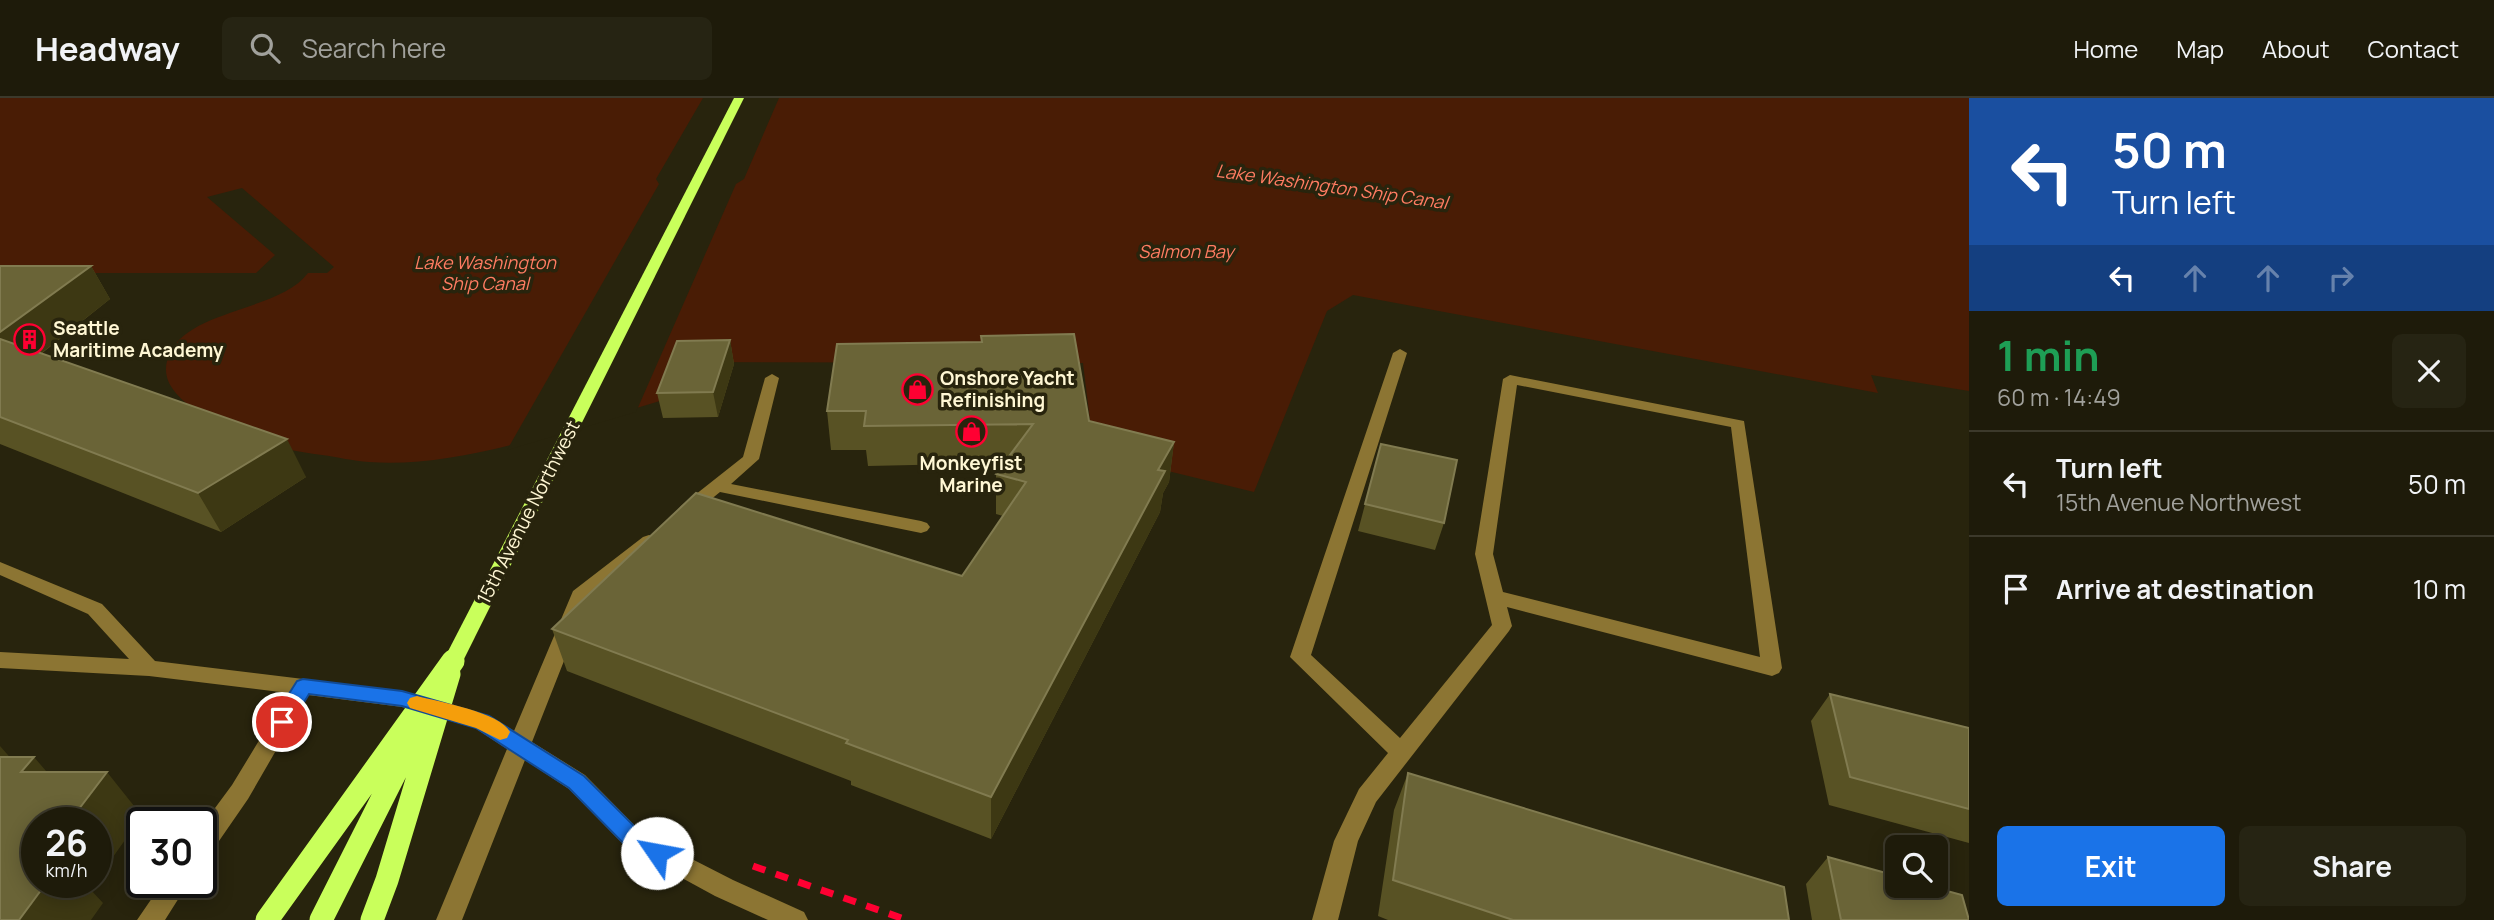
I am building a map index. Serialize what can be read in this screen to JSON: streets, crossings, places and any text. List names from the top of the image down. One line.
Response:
{"streets":{"main road":["15th Avenue Northwest"]},"water":["Lake Washington Ship Canal","Salmon Bay"],"places":{"building":["Seattle Maritime Academy"],"shop":["Onshore Yacht Refinishing","Monkeyfist Marine"]},"page":{"header":"Headway","search":"Search here","nav":["Home","Map","About","Contact"],"turn":["50 m","Turn left"],"heading":["1 min","60 m · 14:49"],"list":[{"name":"Turn left","note":"15th Avenue Northwest","value":"50 m"},{"name":"Arrive at destination","value":"10 m"}],"speed":"26 km/h","limit":"30","buttons":["Exit","Share"]}}
